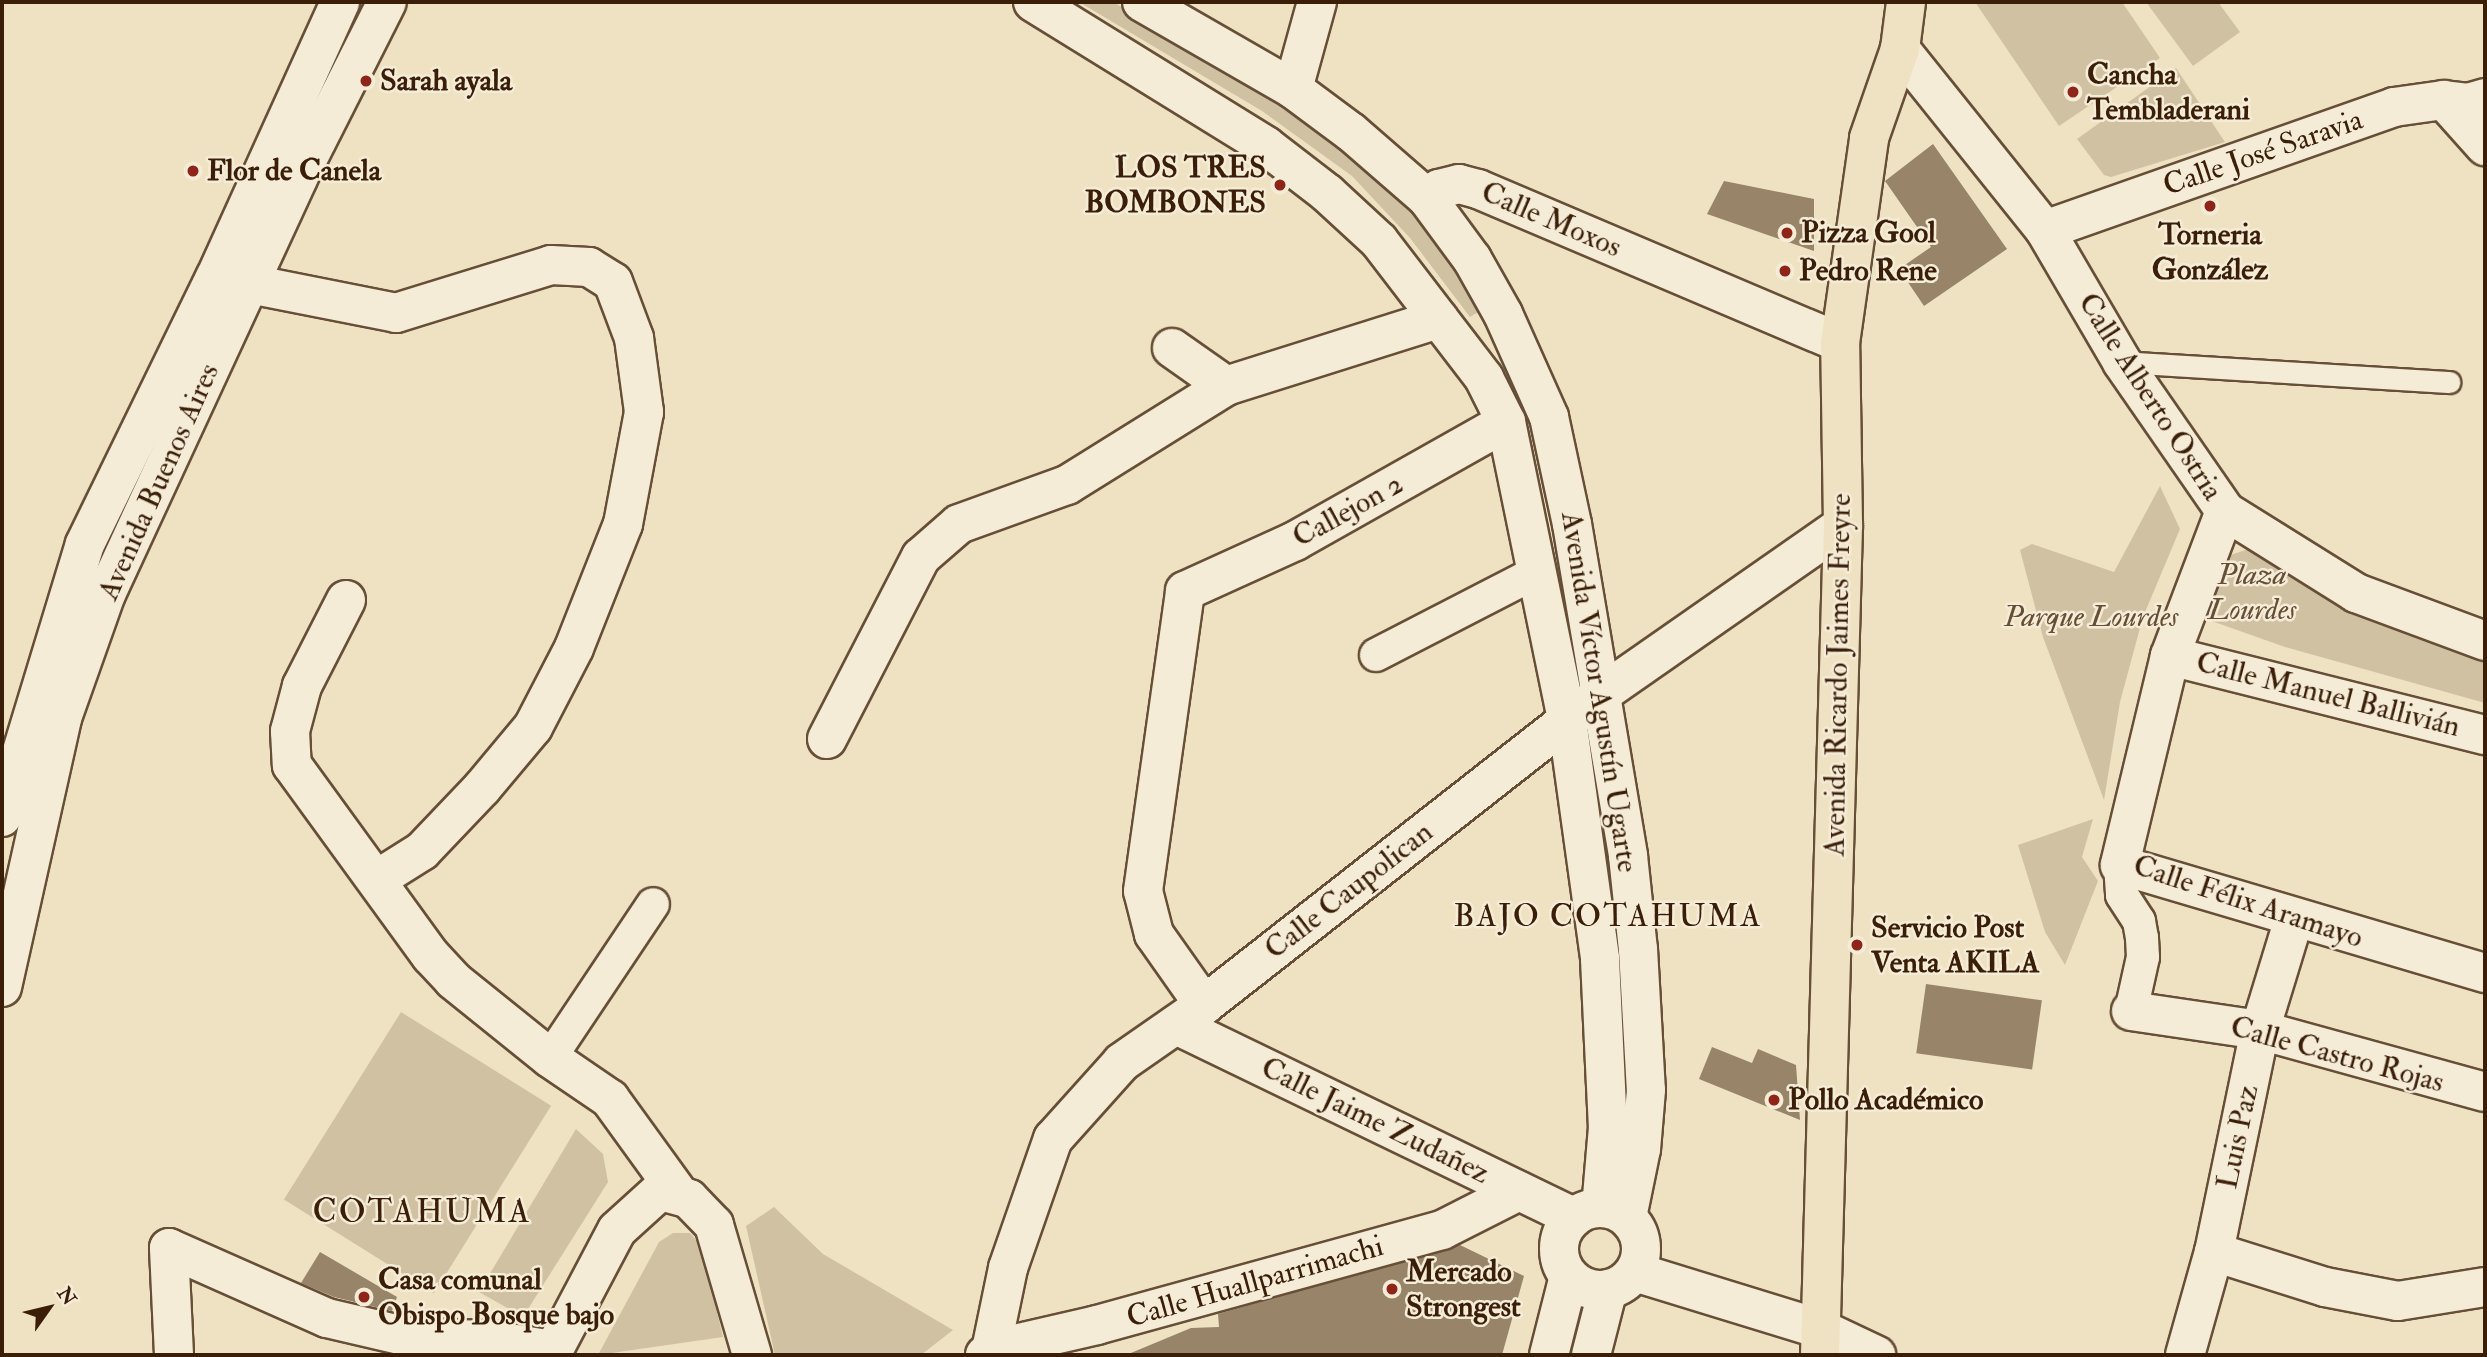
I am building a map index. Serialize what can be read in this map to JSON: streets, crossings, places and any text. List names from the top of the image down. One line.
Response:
{"streets":{"main road":["Avenida Ricardo Jaimes Freyre"],"street":["Calle José Saravia","Calle Moxos","Calle Alberto Ostria","Avenida Buenos Aires","Callejon 2","Avenida Víctor Agustín Ugarte","Calle Manuel Ballivián","Calle Caupolican","Calle Félix Aramayo","Calle Castro Rojas","Calle Jaime Zudañez","Luis Paz","Calle Huallparrimachi"]},"crossings":[["Calle José Saravia","Calle Alberto Ostria"],["Calle Moxos","Avenida Ricardo Jaimes Freyre"],["Calle Moxos","Avenida Víctor Agustín Ugarte"],["Calle Alberto Ostria","Avenida Ricardo Jaimes Freyre"],["Calle Alberto Ostria","Calle Félix Aramayo"],["Callejon 2","Avenida Víctor Agustín Ugarte"],["Callejon 2","Calle Caupolican"],["Callejon 2","Calle Jaime Zudañez"],["Avenida Ricardo Jaimes Freyre","Calle Caupolican"],["Avenida Víctor Agustín Ugarte","Calle Caupolican"],["Avenida Víctor Agustín Ugarte","Calle Jaime Zudañez"],["Calle Manuel Ballivián","Calle Félix Aramayo"],["Calle Caupolican","Calle Jaime Zudañez"],["Calle Caupolican","Calle Huallparrimachi"],["Calle Félix Aramayo","Calle Castro Rojas"],["Calle Félix Aramayo","Luis Paz"],["Calle Castro Rojas","Luis Paz"],["Calle Jaime Zudañez","Calle Huallparrimachi"]],"districts":["BAJO COTAHUMA","COTAHUMA"],"parks":["Plaza Lourdes","Parque Lourdes"],"places":["Sarah ayala","Cancha Tembladerani","Flor de Canela","LOS TRES BOMBONES","Torneria González","Pizza Gool","Pedro Rene","Servicio Post Venta AKILA","Pollo Académico","Mercado Strongest","Casa comunal Obispo Bosque bajo"],"north":"top right"}
